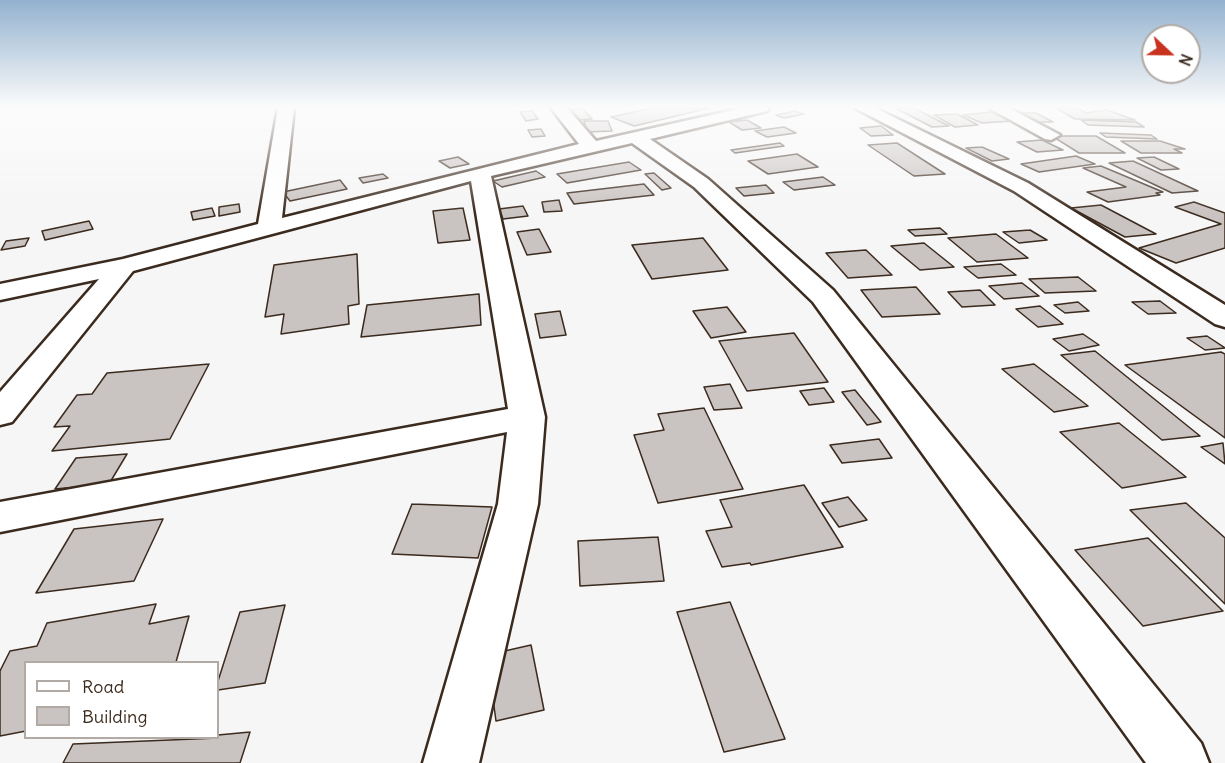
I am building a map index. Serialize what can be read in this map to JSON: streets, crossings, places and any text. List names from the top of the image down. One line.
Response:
{"legend":["Road","Building"],"north":"right"}
